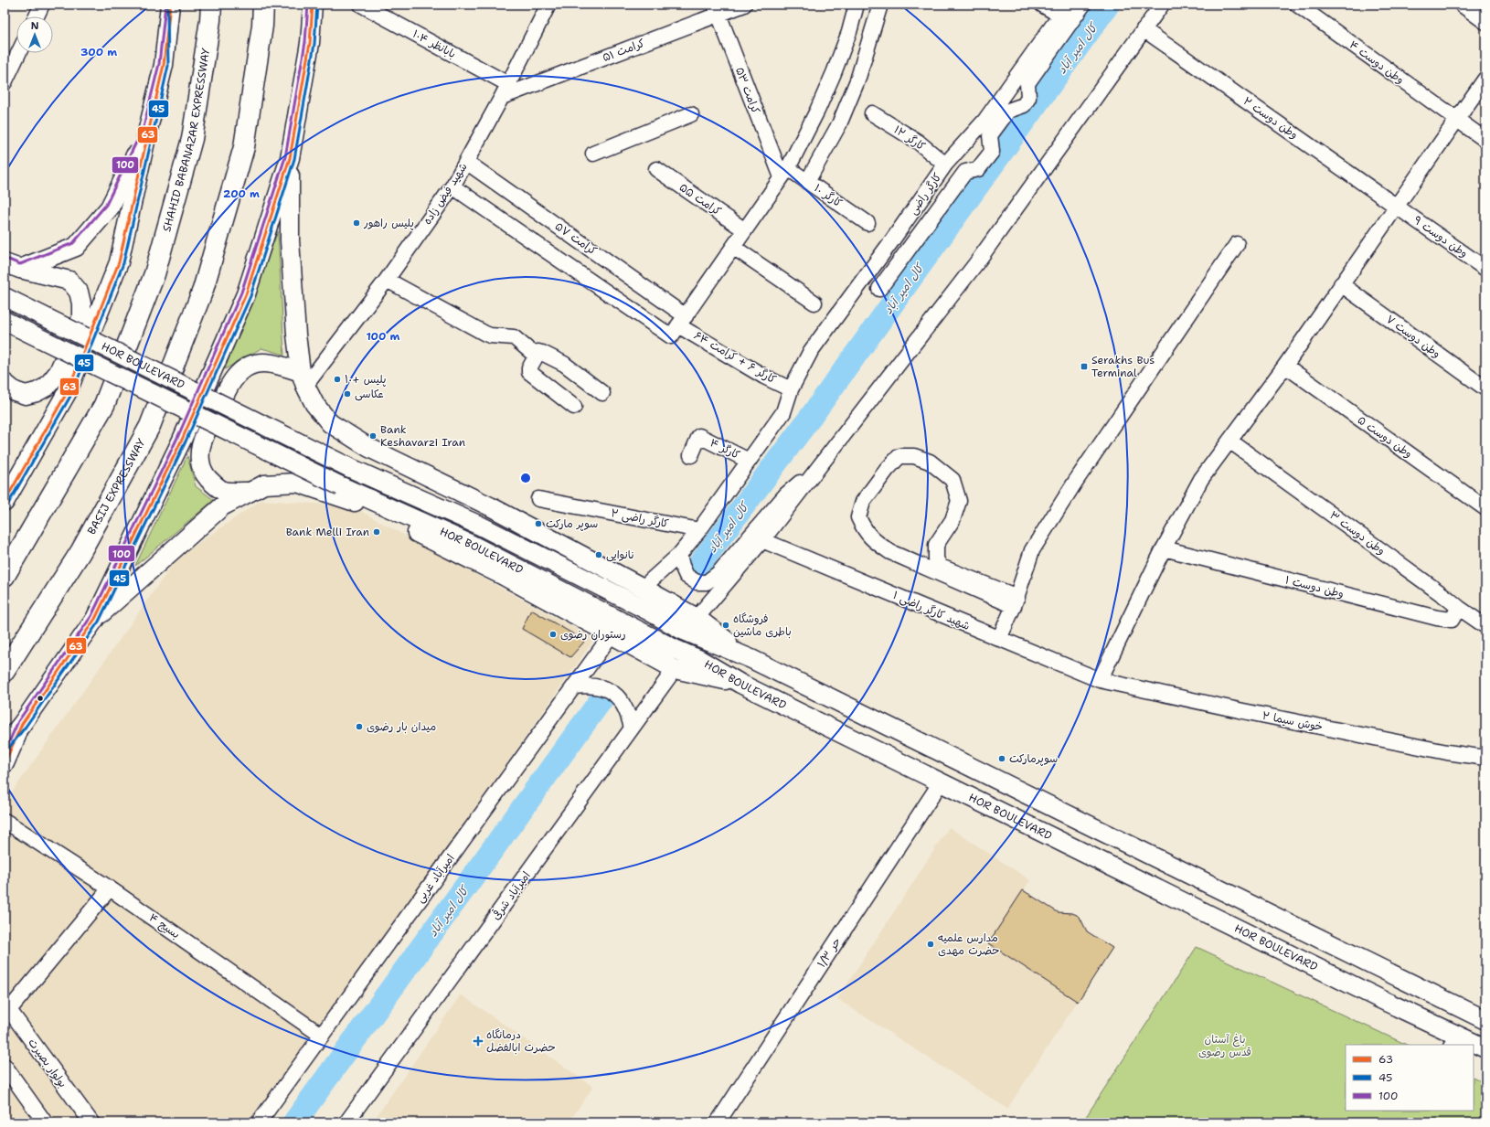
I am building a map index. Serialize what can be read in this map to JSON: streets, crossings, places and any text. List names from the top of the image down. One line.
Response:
{"streets":{"highway":["SHAHID BABANAZAR EXPRESSWAY","BASIJ EXPRESSWAY"],"main road":["HOR BOULEVARD"],"street":["بابانظر ۱۰۴","کرامت ۵۱","وطن دوست ۴","کرامت ۵۳","وطن دوست ۲","کارگر ۱۲","شهید فیض زاده","کارگر راضی","کارگر ۱۰","کرامت ۵۵","وطن دوست ۹","کرامت ۵۷","وطن دوست ۷","کارگر ۶ + کرامت ۶۴","وطن دوست ۵","کارگر ۴","کارگر راضی ۲","وطن دوست ۳","وطن دوست ۱","شهید کارگر راضی ۱","خوش سیما ۲","امیرآباد غربی","امیرآباد شرقی","بسیج ۴","حر ۱/۳","بولوار بصیرت"]},"crossings":[["بابانظر ۱۰۴","کرامت ۵۱"],["بابانظر ۱۰۴","شهید فیض زاده"],["کرامت ۵۱","کرامت ۵۳"],["کرامت ۵۱","شهید فیض زاده"],["کرامت ۵۳","کارگر ۱۰"],["وطن دوست ۲","وطن دوست ۹"],["کارگر ۱۲","کارگر راضی"],["شهید فیض زاده","کرامت ۵۷"],["کارگر راضی","کارگر ۶ + کرامت ۶۴"],["کارگر راضی","کارگر ۴"],["کارگر راضی","کارگر راضی ۲"],["کرامت ۵۷","کارگر ۶ + کرامت ۶۴"],["HOR BOULEVARD","حر ۱/۳"],["وطن دوست ۳","وطن دوست ۱"],["شهید کارگر راضی ۱","خوش سیما ۲"],["امیرآباد غربی","بسیج ۴"]],"water":["کال امیر آباد"],"parks":["باغ آستان قدس رضوی"],"places":{"other":["پلیس راهور","پلیس +۱۰","عکاسی","Bank Keshavarzi Iran","سوپر مارکت","Bank Melli Iran","نانوایی","فروشگاه باطری ماشین","رستوران رضوی","میدان بار رضوی","سوپرمارکت","مدارس علمیه حضرت مهدی"],"transit":["Serakhs Bus Terminal"],"health":["درمانگاه حضرت ابالفضل"]},"lines":["transit line 63","transit line 45","transit line 100"],"legend":["63","45","100"],"north":"top","rings":["300 m","200 m","100 m"]}
